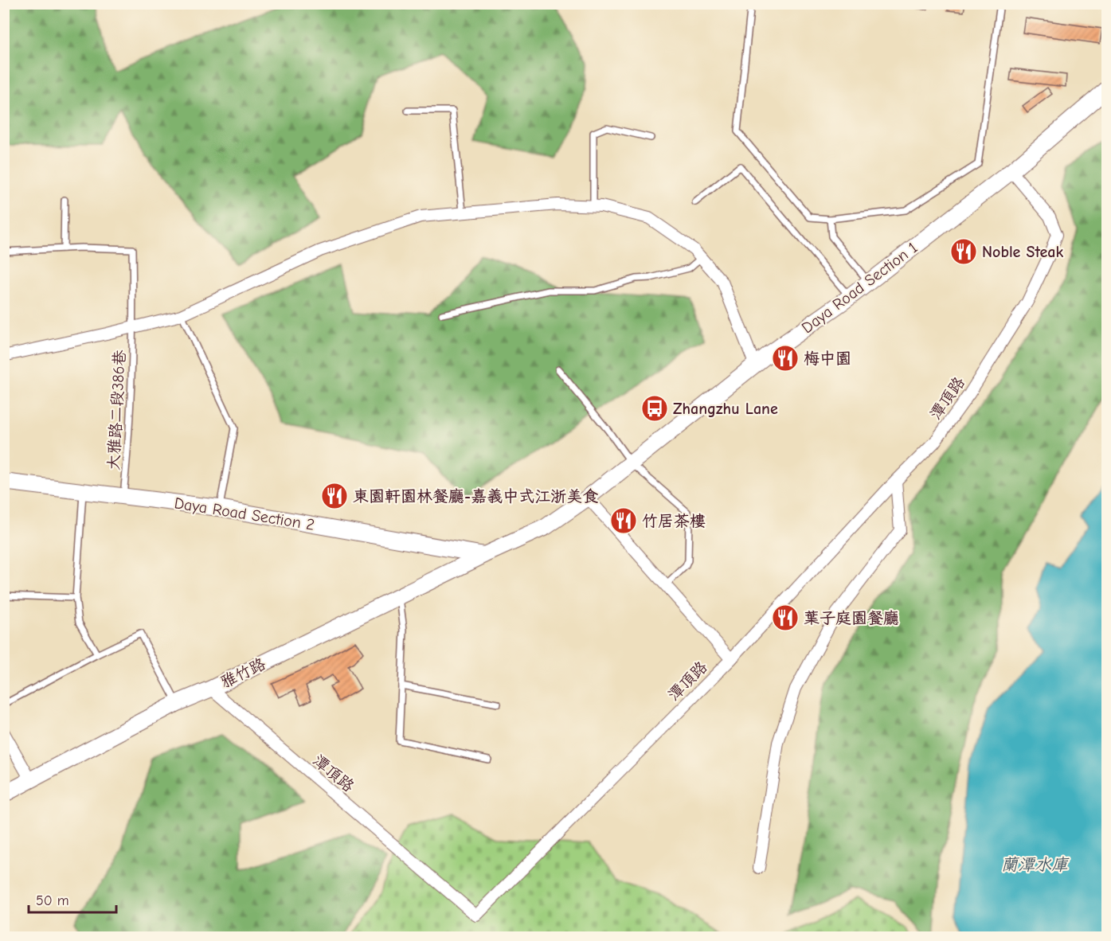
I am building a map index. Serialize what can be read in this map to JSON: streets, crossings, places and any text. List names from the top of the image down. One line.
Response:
{"streets":{"main road":["Daya Road Section 1","Daya Road Section 2","雅竹路"],"street":["潭頂路"],"lane":["大雅路二段386巷"]},"crossings":[["Daya Road Section 1","潭頂路"],["Daya Road Section 1","Daya Road Section 2"],["Daya Road Section 1","雅竹路"],["潭頂路","雅竹路"],["大雅路二段386巷","Daya Road Section 2"],["Daya Road Section 2","雅竹路"]],"water":["蘭潭水庫"],"places":{"restaurant":["Noble Steak","梅中園","東園軒園林餐廳-嘉義中式江浙美食","竹居茶樓","葉子庭園餐廳"],"bus stop":["Zhangzhu Lane"]},"scale_bar":"50 m"}
